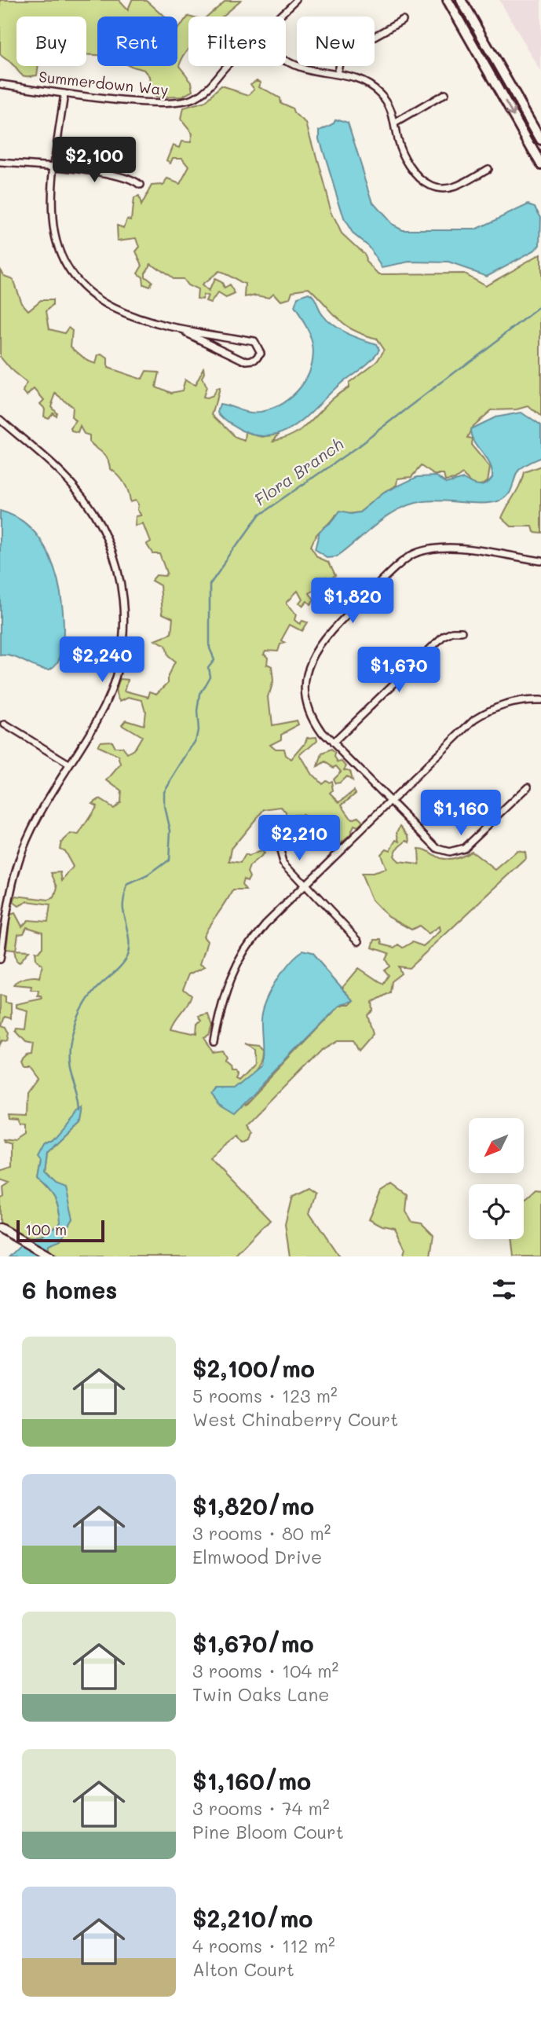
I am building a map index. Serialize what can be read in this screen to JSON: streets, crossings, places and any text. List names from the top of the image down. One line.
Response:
{"streets":{"street":["Summerdown Way"]},"water":["Flora Branch"],"scale_bar":"100 m","north":"bottom left","page":{"chip":["Buy","Rent","Filters","New"],"price":["$2,100","$1,820","$2,240","$1,670","$1,160","$2,210"],"scale":"100 m","heading":"6 homes","list":[{"name":"$2,100/mo","note":"5 rooms · 123 m² · West Chinaberry Court"},{"name":"$1,820/mo","note":"3 rooms · 80 m² · Elmwood Drive"},{"name":"$1,670/mo","note":"3 rooms · 104 m² · Twin Oaks Lane"},{"name":"$1,160/mo","note":"3 rooms · 74 m² · Pine Bloom Court"},{"name":"$2,210/mo","note":"4 rooms · 112 m² · Alton Court"}]}}
